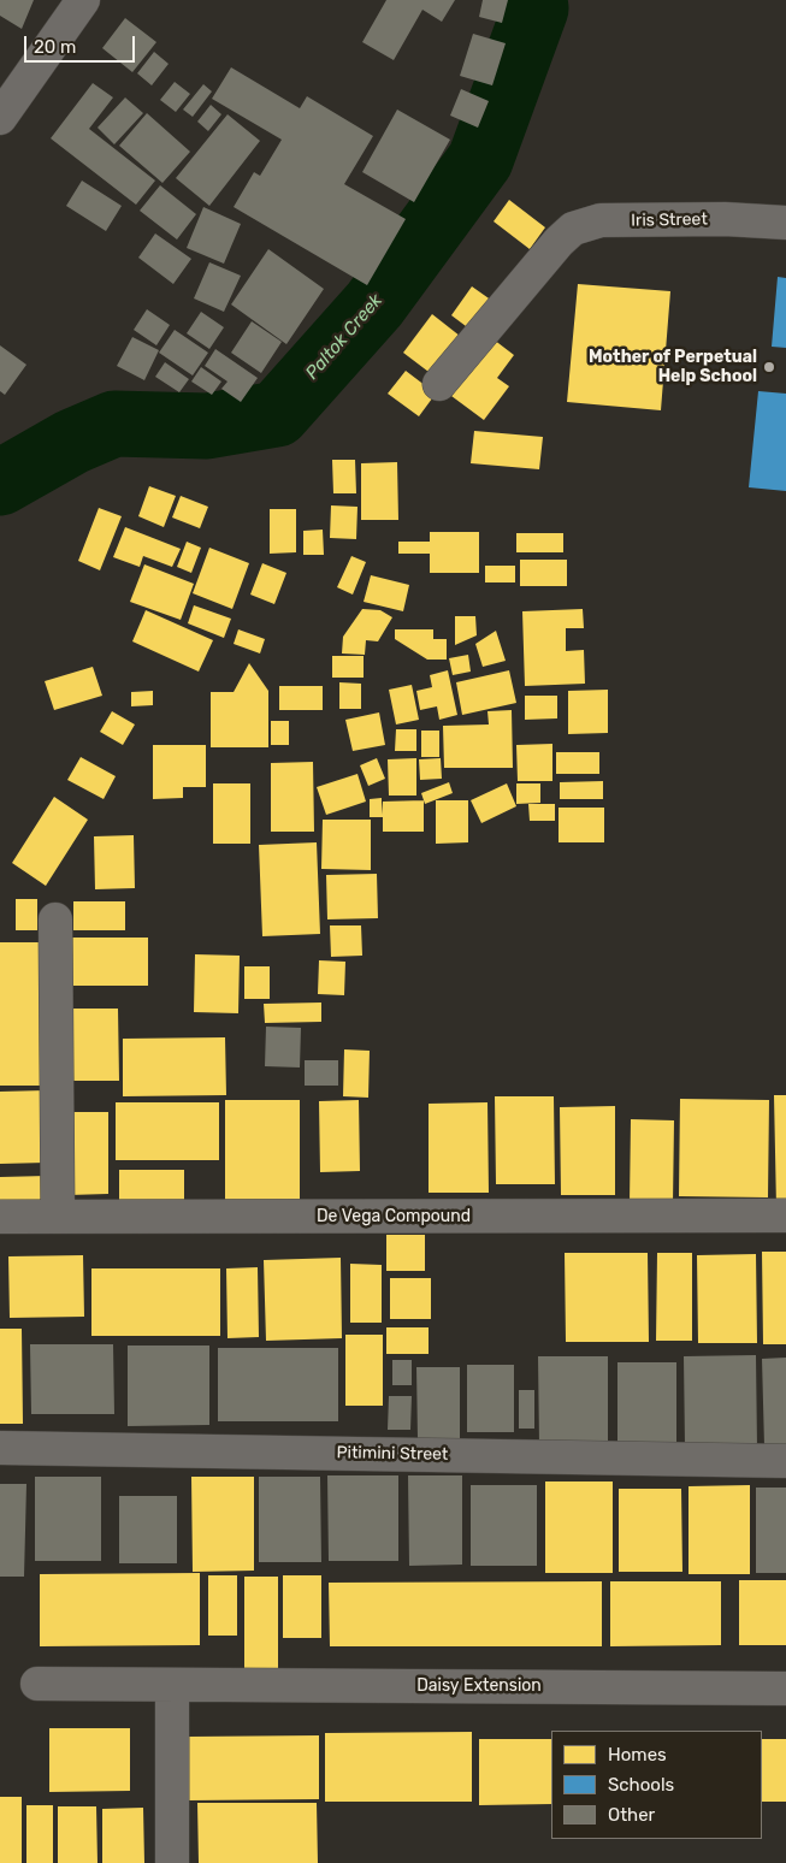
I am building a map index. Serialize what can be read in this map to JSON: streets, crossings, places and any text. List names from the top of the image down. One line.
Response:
{"streets":{"street":["Iris Street","De Vega Compound","Pitimini Street","Daisy Extension"]},"water":["Paltok Creek"],"places":["Mother of Perpetual Help School"],"legend":["Homes","Schools","Other"],"scale_bar":"20 m"}
